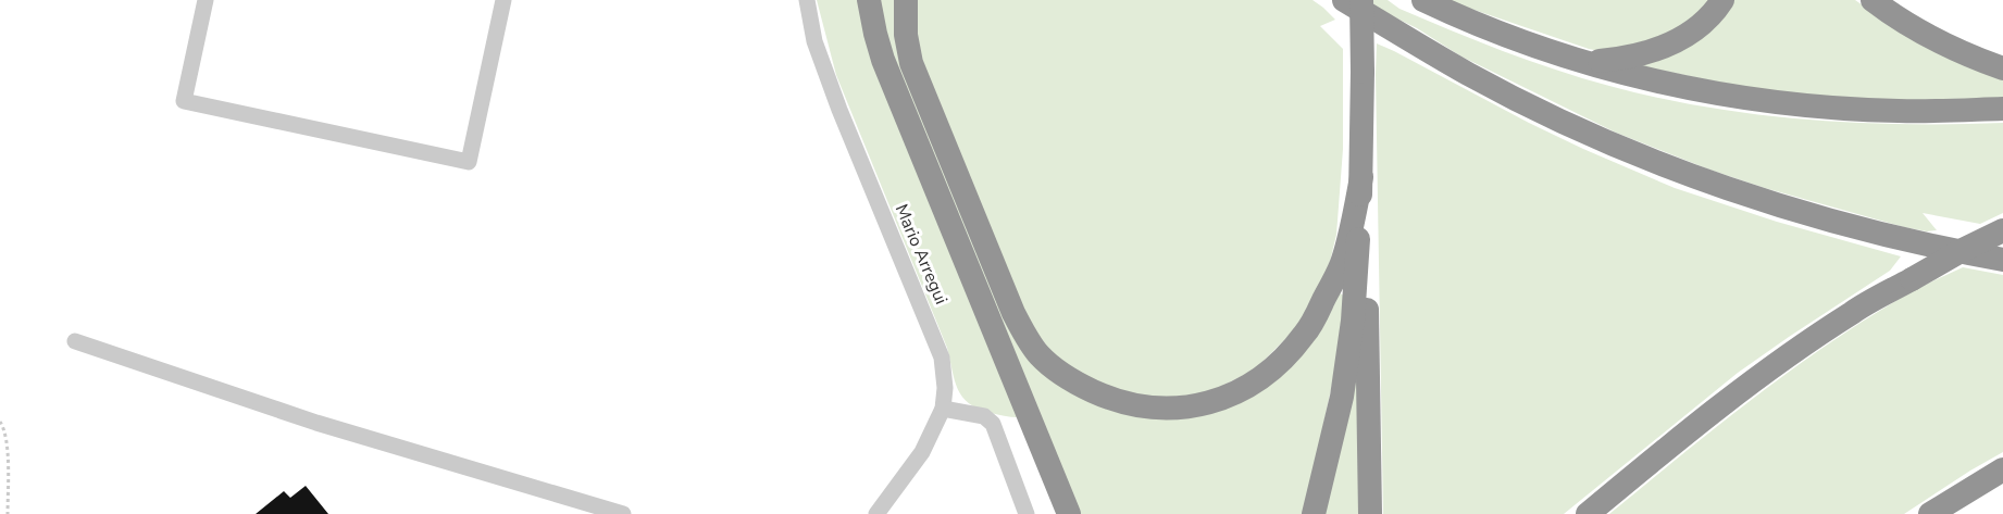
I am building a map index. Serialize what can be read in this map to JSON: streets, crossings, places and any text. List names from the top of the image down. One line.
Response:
{"streets":{"street":["Mario Arregui"]}}
